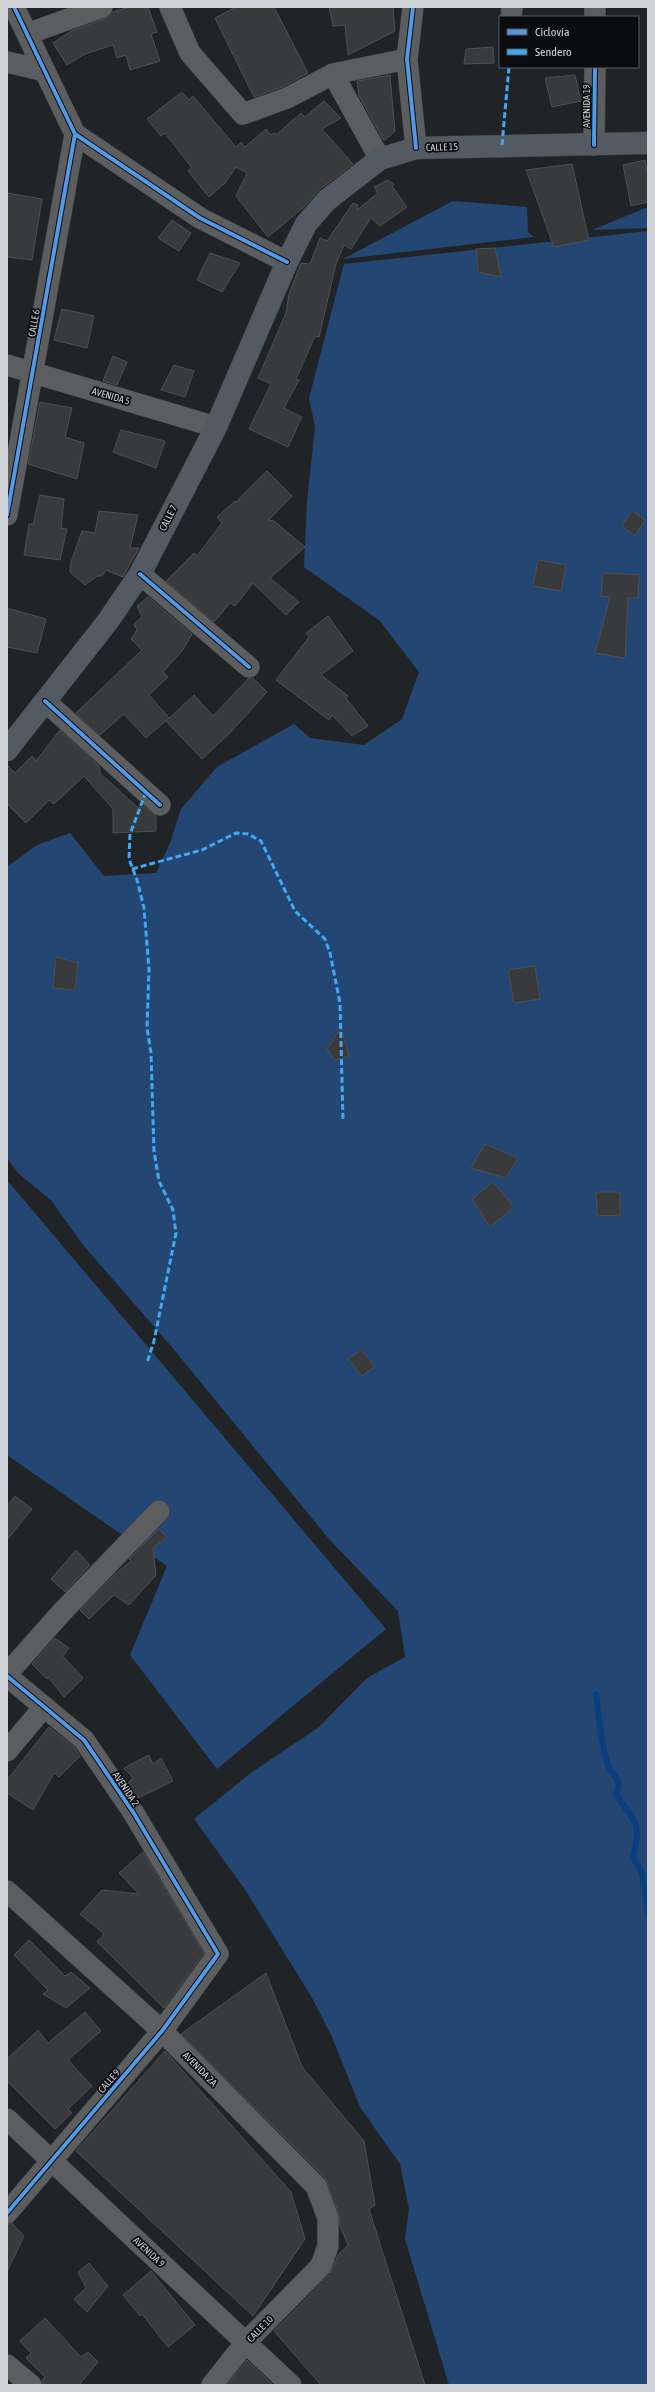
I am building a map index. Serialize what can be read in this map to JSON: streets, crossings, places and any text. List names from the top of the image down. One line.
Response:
{"streets":{"main road":["CALLE 15","CALLE 7"],"street":["AVENIDA 19","CALLE 6","AVENIDA 5","AVENIDA 2","AVENIDA 2A","CALLE 9","AVENIDA 9","CALLE 10"]},"crossings":[["AVENIDA 19","CALLE 15"],["CALLE 15","CALLE 7"],["CALLE 6","AVENIDA 5"],["AVENIDA 5","CALLE 7"],["AVENIDA 2","CALLE 9"],["AVENIDA 2A","CALLE 9"],["AVENIDA 2A","CALLE 10"],["CALLE 9","AVENIDA 9"],["AVENIDA 9","CALLE 10"]],"legend":["Ciclovía","Sendero"]}
